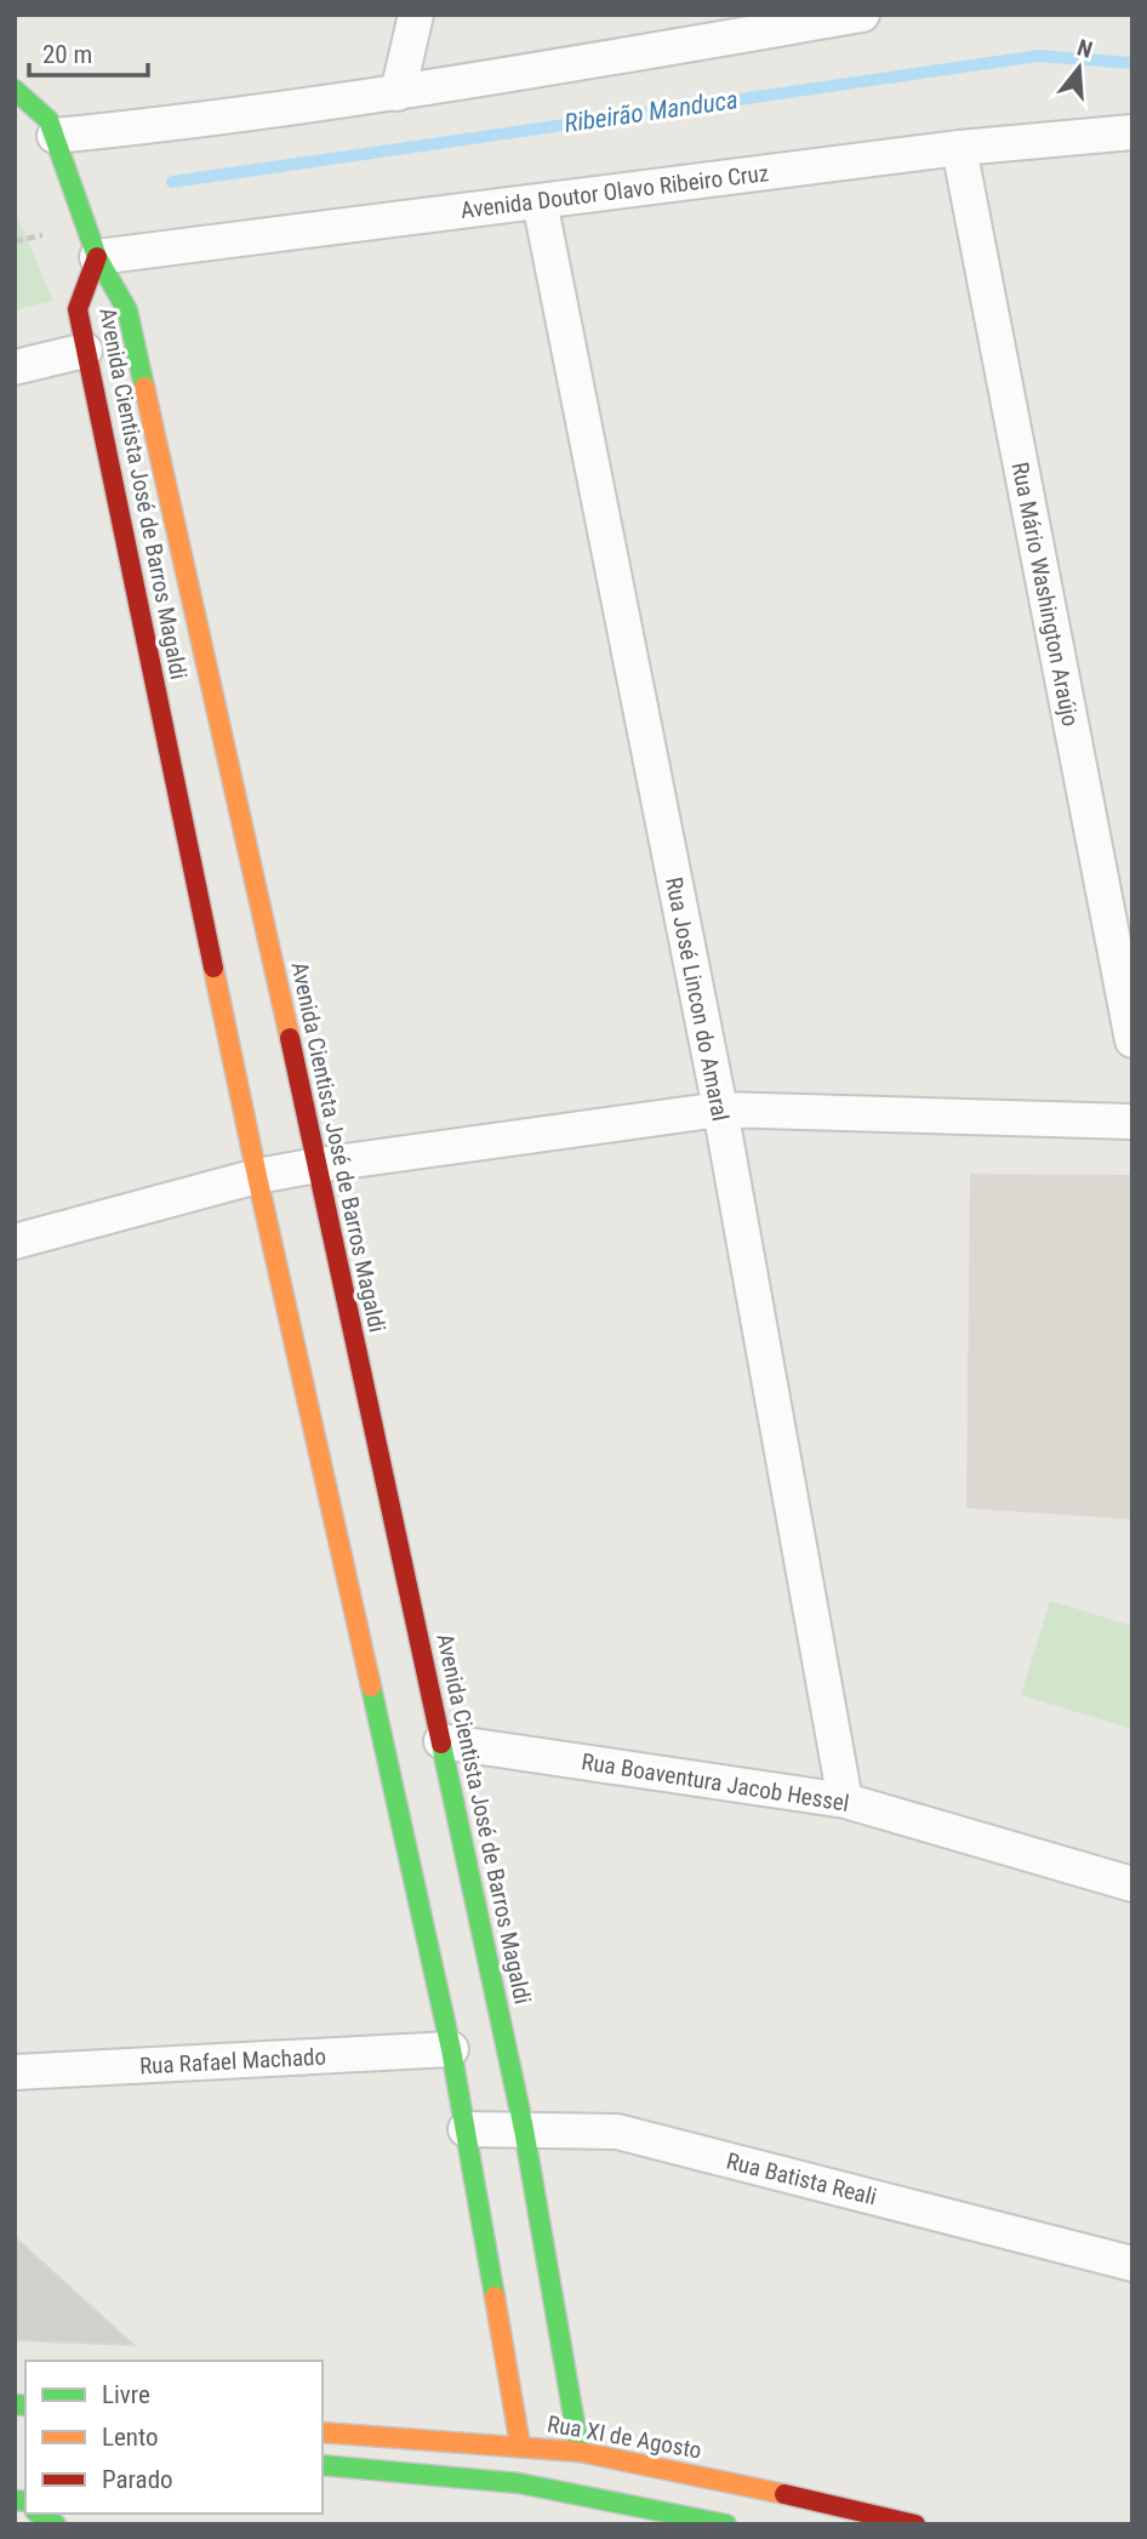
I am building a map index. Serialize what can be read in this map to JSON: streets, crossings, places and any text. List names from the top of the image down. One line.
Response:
{"streets":{"main road":["Avenida Cientista José de Barros Magaldi","Rua XI de Agosto"],"street":["Avenida Doutor Olavo Ribeiro Cruz","Rua Mário Washington Araújo","Rua José Lincon do Amaral","Rua Boaventura Jacob Hessel","Rua Rafael Machado","Rua Batista Reali"]},"crossings":[["Avenida Doutor Olavo Ribeiro Cruz","Avenida Cientista José de Barros Magaldi"],["Avenida Doutor Olavo Ribeiro Cruz","Rua Mário Washington Araújo"],["Avenida Doutor Olavo Ribeiro Cruz","Rua José Lincon do Amaral"],["Avenida Cientista José de Barros Magaldi","Rua Boaventura Jacob Hessel"],["Avenida Cientista José de Barros Magaldi","Rua Rafael Machado"],["Avenida Cientista José de Barros Magaldi","Rua Batista Reali"],["Avenida Cientista José de Barros Magaldi","Rua XI de Agosto"],["Rua José Lincon do Amaral","Rua Boaventura Jacob Hessel"]],"water":["Ribeirão Manduca"],"legend":["Livre","Lento","Parado"],"scale_bar":"20 m","north":"top"}
